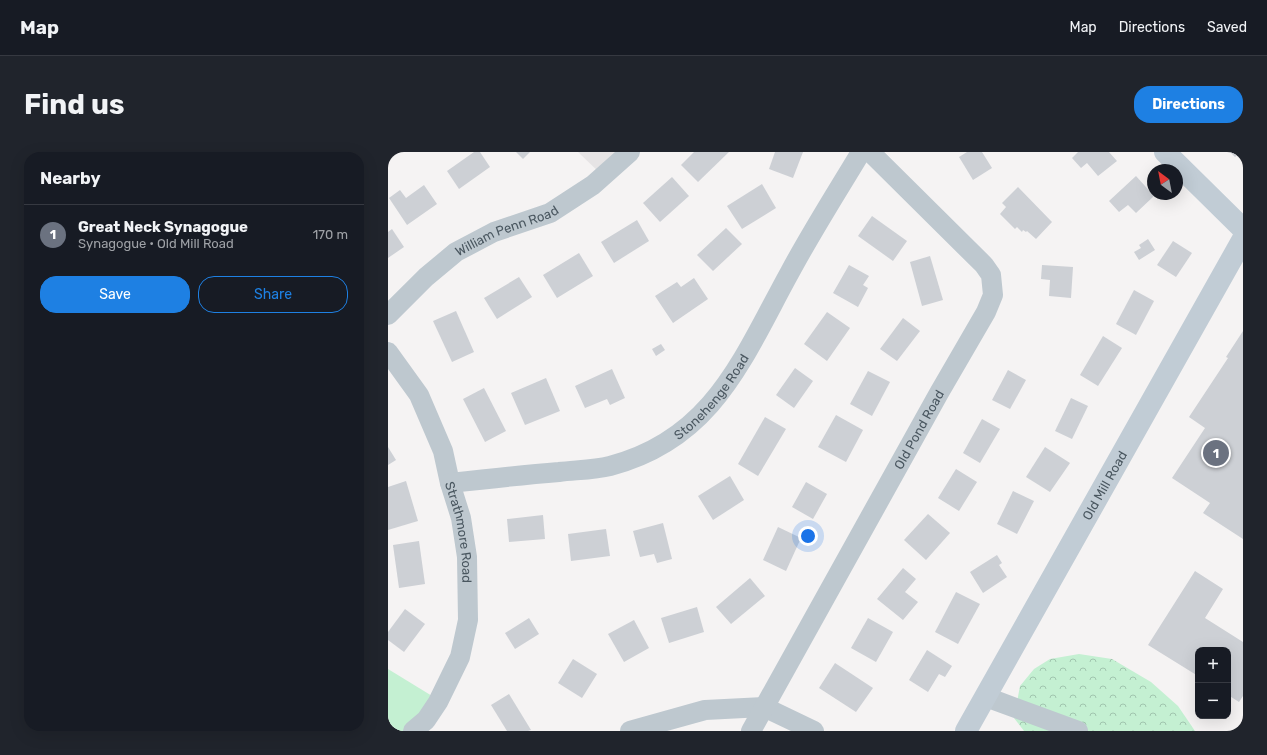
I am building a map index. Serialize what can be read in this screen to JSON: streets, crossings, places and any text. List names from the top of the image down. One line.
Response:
{"streets":{"street":["William Penn Road","Stonehenge Road","Old Pond Road","Old Mill Road","Strathmore Road"]},"crossings":[["Stonehenge Road","Strathmore Road"]],"north":"top left","page":{"header":"Map","nav":["Map","Directions","Saved"],"buttons":["Directions",["Save","Share"]],"title":"Find us","heading":"Nearby","list":[{"mark":"1","name":"Great Neck Synagogue","note":"Synagogue · Old Mill Road","value":"170 m"}],"pins":"1","map_buttons":["+","−"]}}
